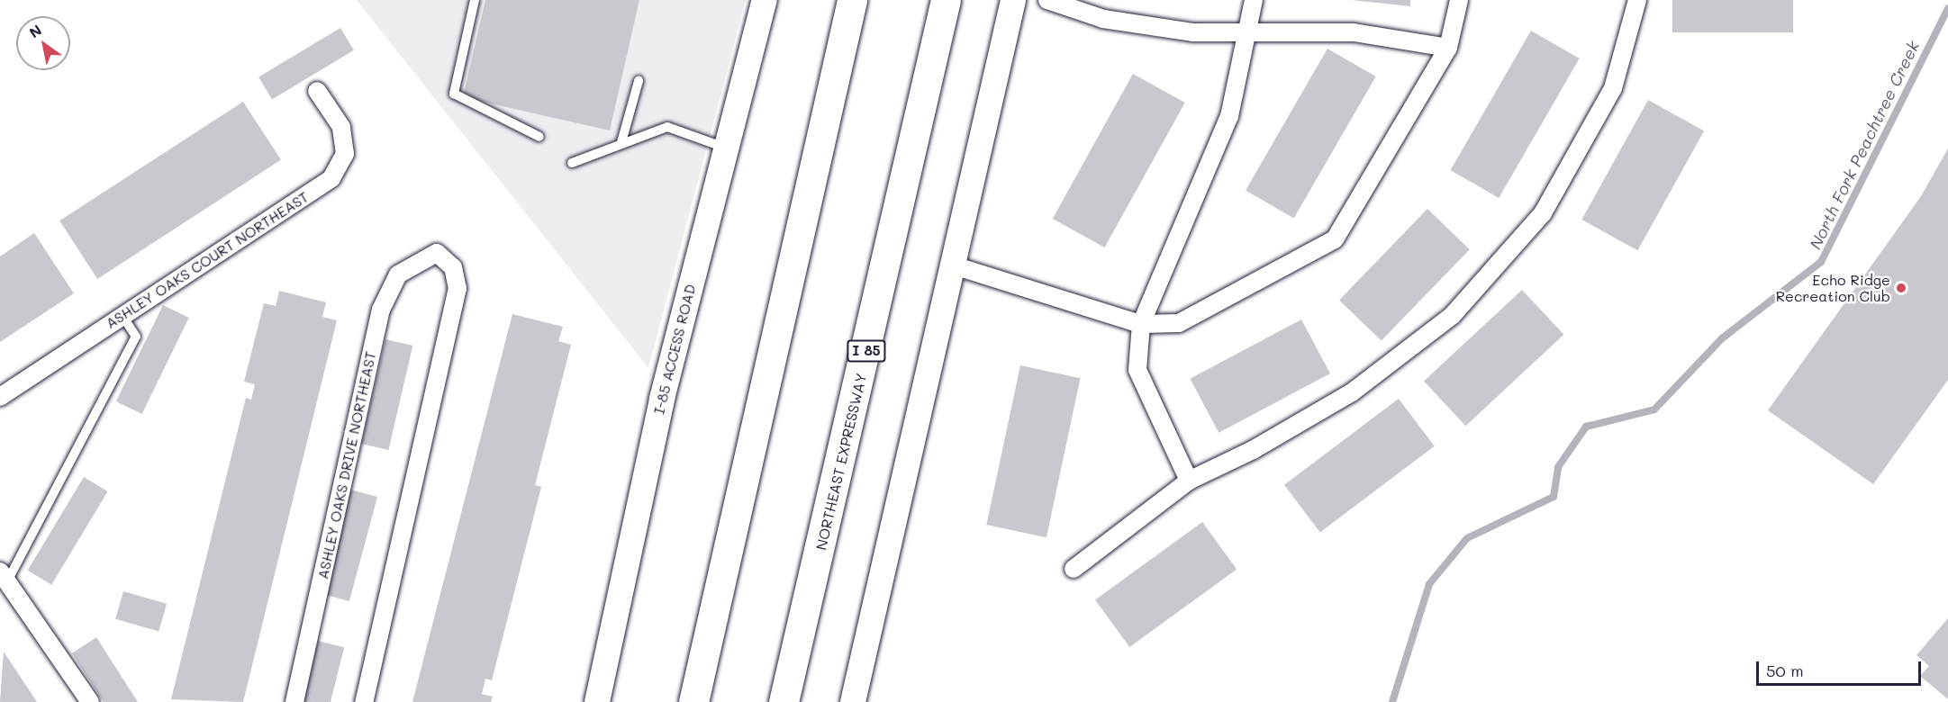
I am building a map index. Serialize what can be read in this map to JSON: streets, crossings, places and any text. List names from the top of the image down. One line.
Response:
{"streets":{"highway":["I 85","NORTHEAST EXPRESSWAY"],"main road":["I-85 ACCESS ROAD"],"street":["ASHLEY OAKS COURT NORTHEAST","ASHLEY OAKS DRIVE NORTHEAST"]},"water":["North Fork Peachtree Creek"],"places":["Echo Ridge Recreation Club"],"scale_bar":"50 m","north":"top left"}
